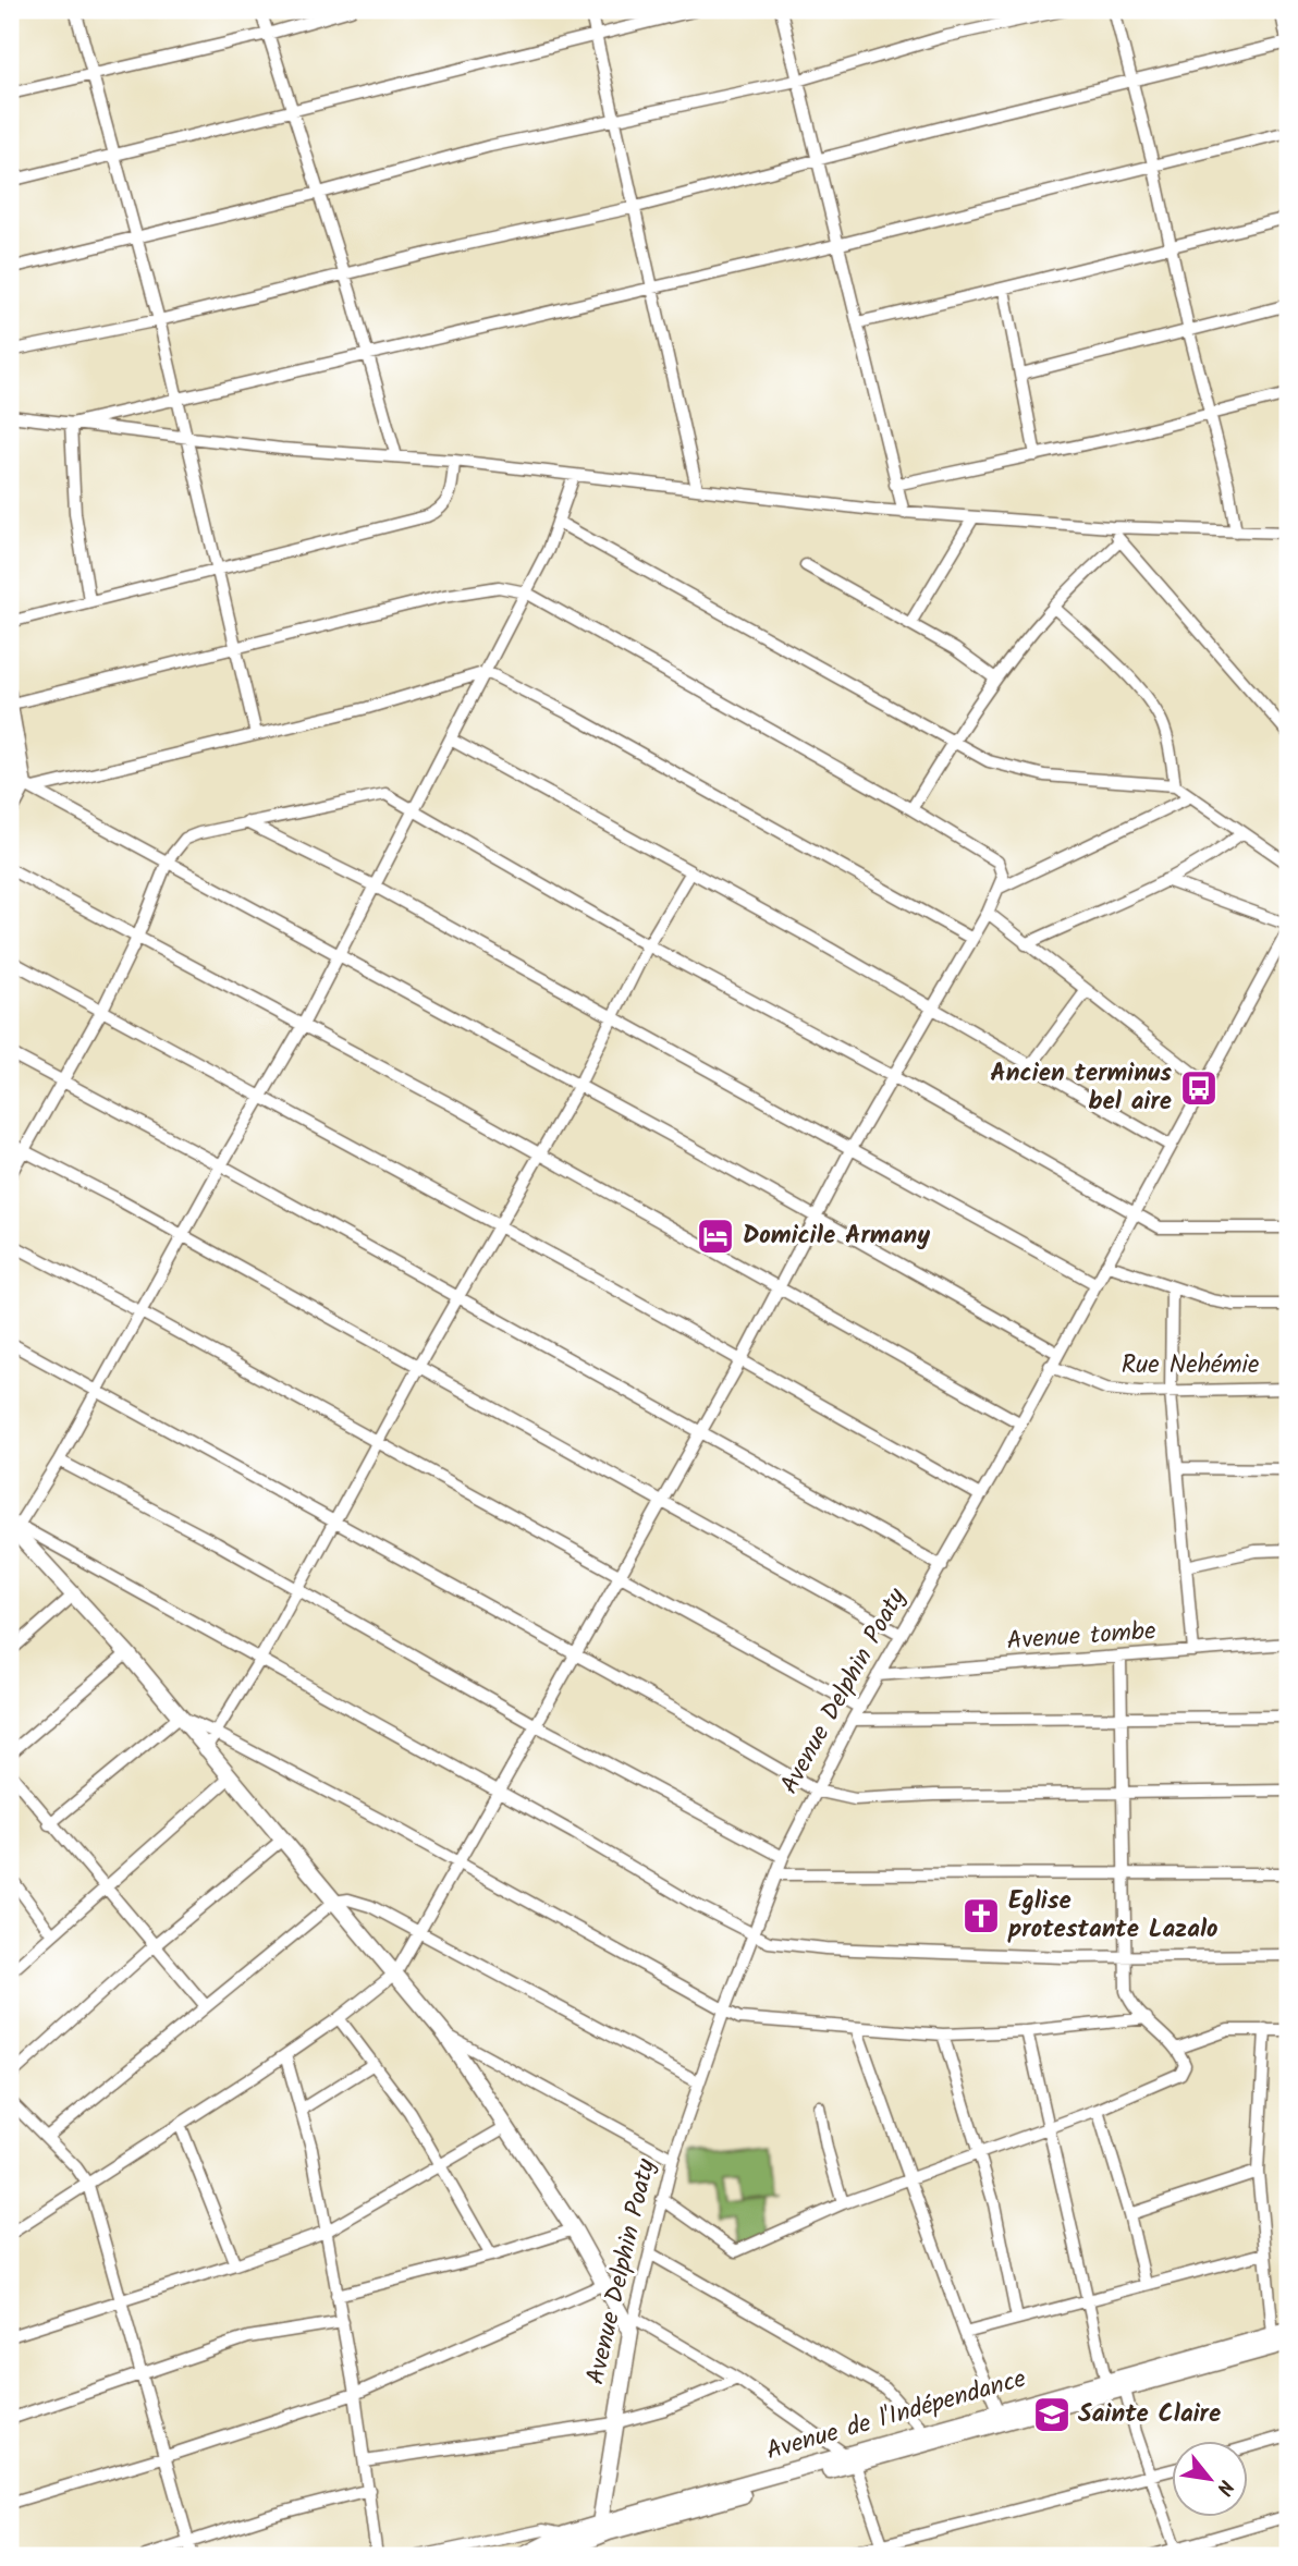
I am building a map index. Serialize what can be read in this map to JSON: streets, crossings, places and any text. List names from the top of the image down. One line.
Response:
{"streets":{"street":["Rue Nehémie","Avenue tombe","Avenue Delphin Poaty","Avenue de l'Indépendance"]},"crossings":[["Rue Nehémie","Avenue Delphin Poaty"],["Avenue tombe","Avenue Delphin Poaty"],["Avenue Delphin Poaty","Avenue de l'Indépendance"]],"places":{"bus stop":["Ancien terminus bel aire"],"hotel":["Domicile Armany"],"church":["Eglise protestante Lazalo"],"school or university":["Sainte Claire"]},"north":"bottom right"}
